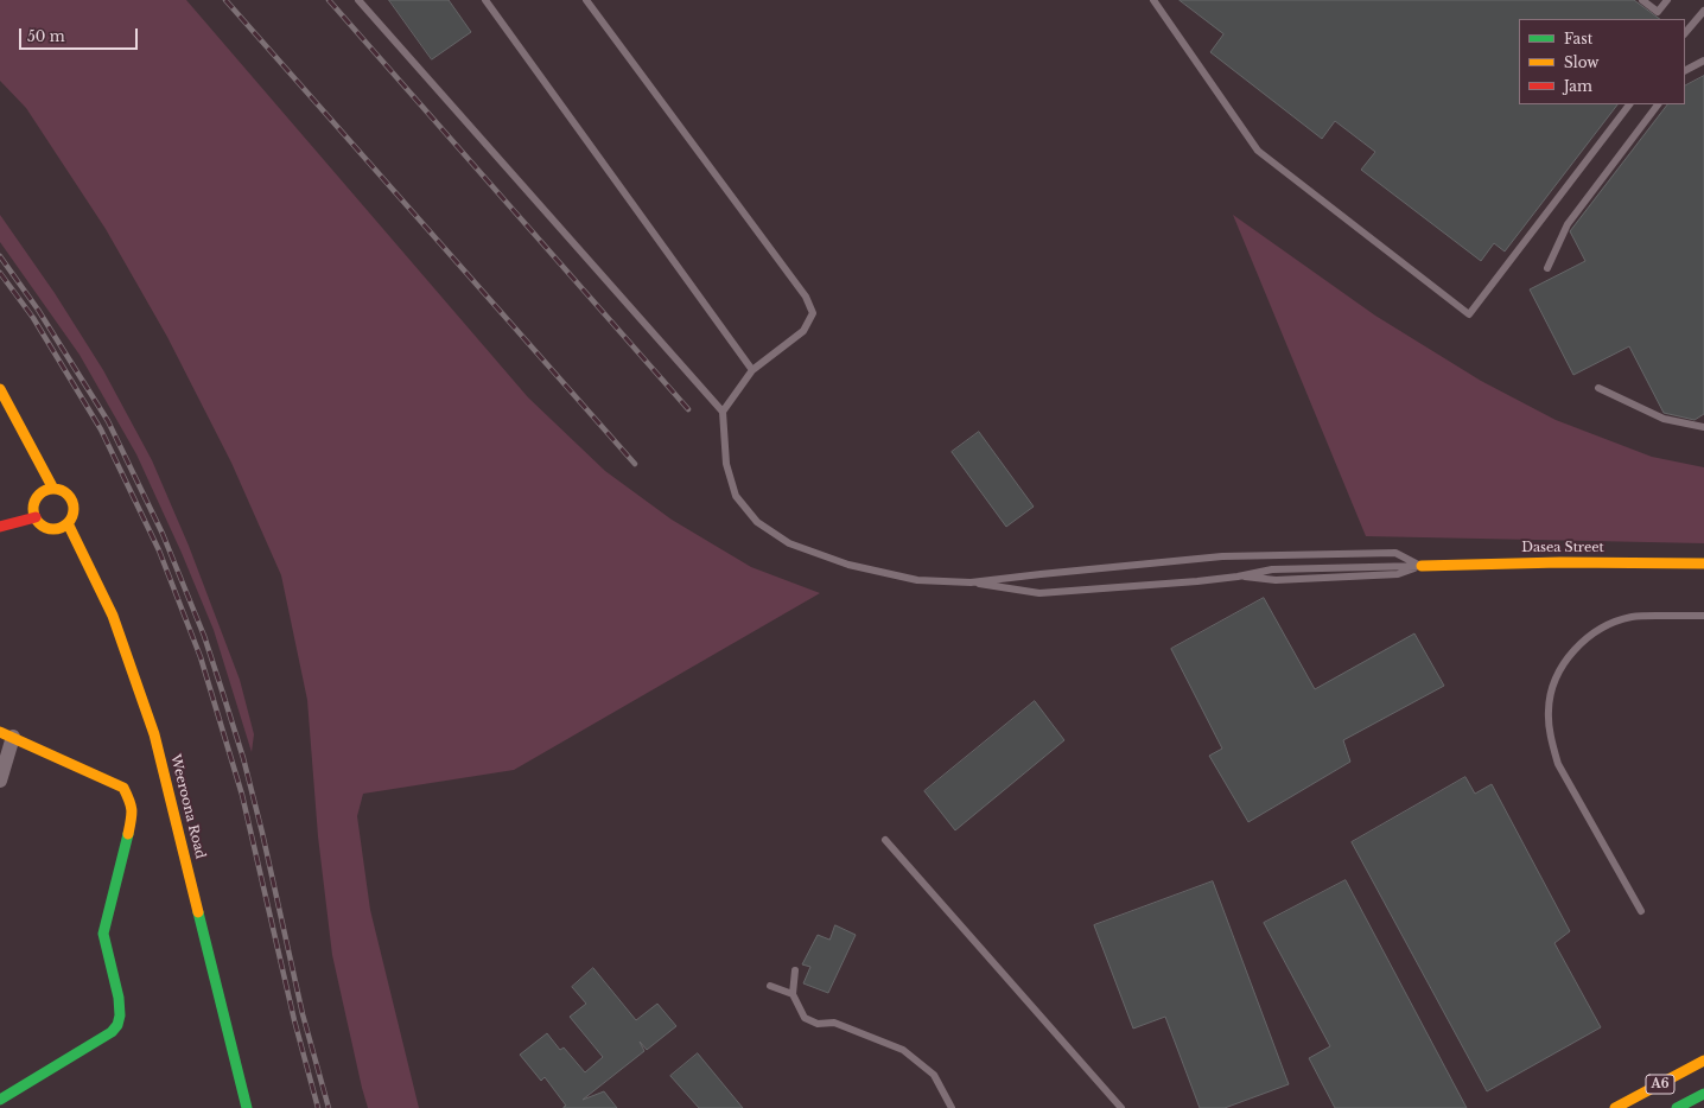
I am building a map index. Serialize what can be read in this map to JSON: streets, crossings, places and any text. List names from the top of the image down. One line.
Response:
{"streets":{"main road":["Dasea Street","Weeroona Road","A6"]},"legend":["Fast","Slow","Jam"],"scale_bar":"50 m"}
